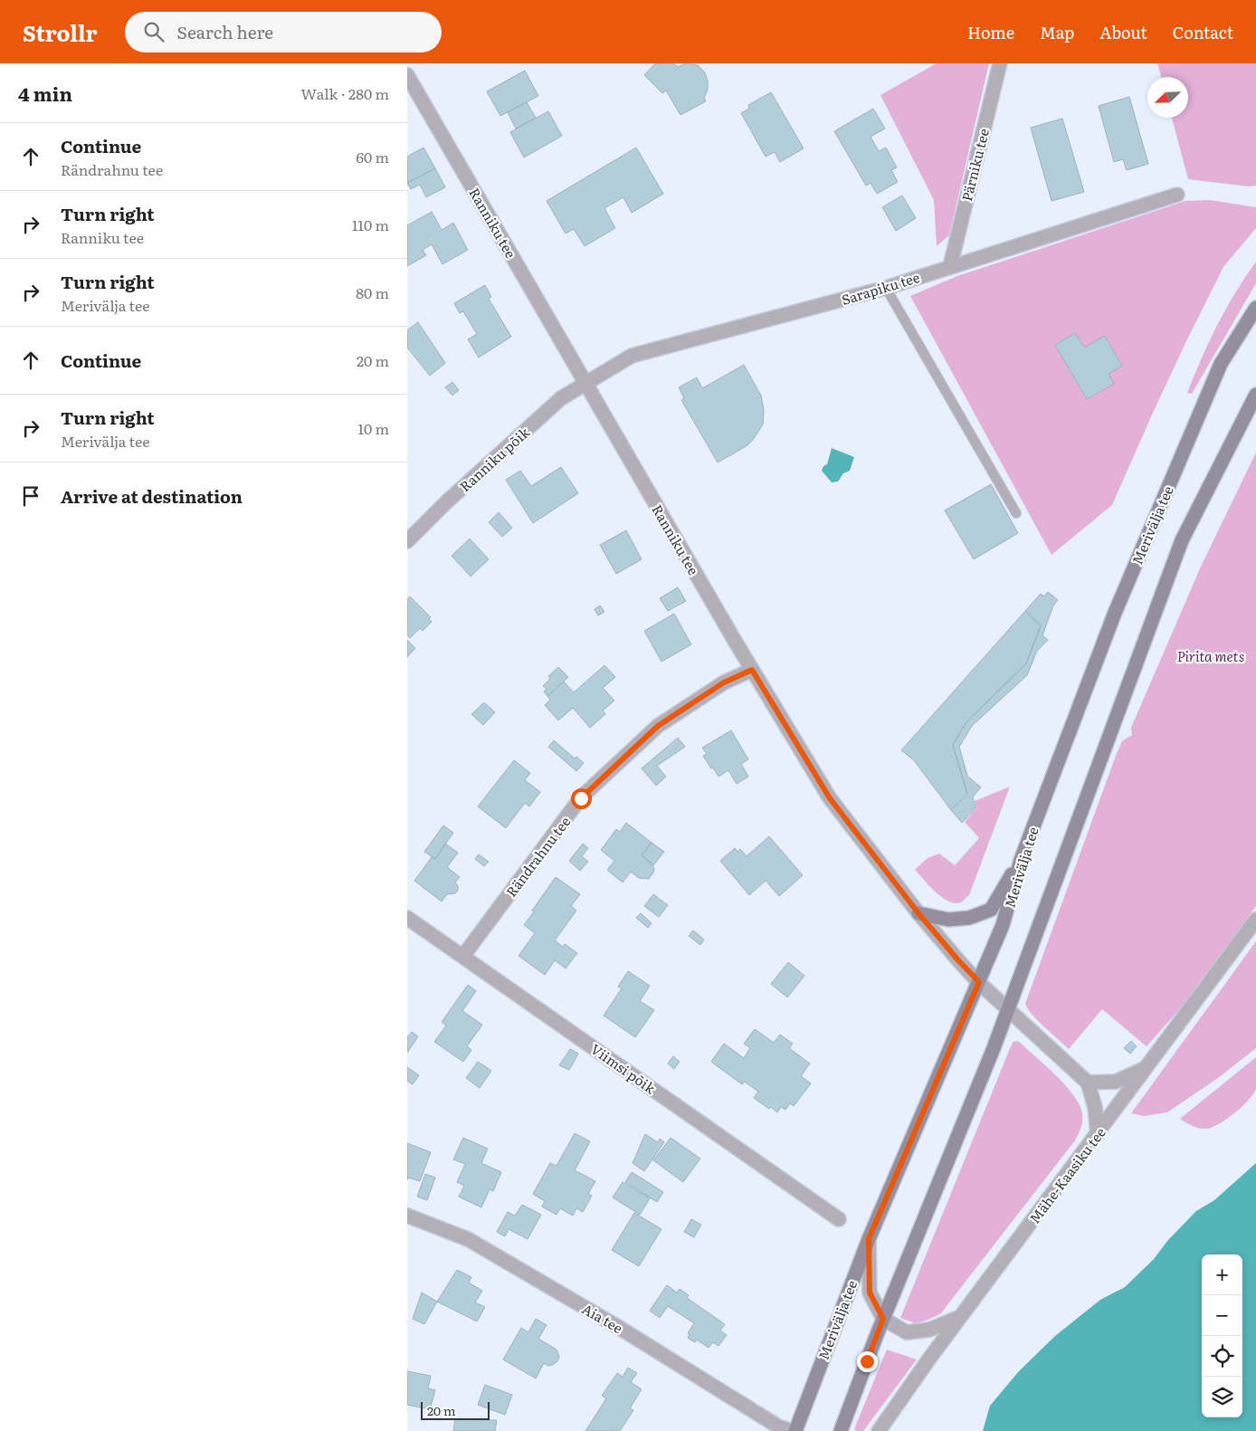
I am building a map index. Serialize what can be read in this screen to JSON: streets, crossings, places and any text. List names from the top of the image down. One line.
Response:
{"streets":{"main road":["Merivälja tee"],"street":["Pärniku tee","Ranniku tee","Sarapiku tee","Ranniku põik","Rändrahnu tee","Viimsi põik","Mähe-Kaasiku tee","Aia tee"]},"crossings":[["Pärniku tee","Sarapiku tee"],["Ranniku tee","Sarapiku tee"],["Ranniku tee","Ranniku põik"],["Ranniku tee","Merivälja tee"],["Ranniku tee","Rändrahnu tee"],["Sarapiku tee","Ranniku põik"],["Rändrahnu tee","Viimsi põik"]],"parks":["Pirita mets"],"scale_bar":"20 m","north":"bottom left","page":{"header":"Strollr","search":"Search here","nav":["Home","Map","About","Contact"],"heading":["4 min","Walk · 280 m"],"list":[["Continue","Rändrahnu tee","60 m"],["Turn right","Ranniku tee","110 m"],["Turn right","Merivälja tee","80 m"],["Continue","20 m"],["Turn right","Merivälja tee","10 m"],"Arrive at destination"],"map_buttons":["+","−"],"scale":"20 m"}}
